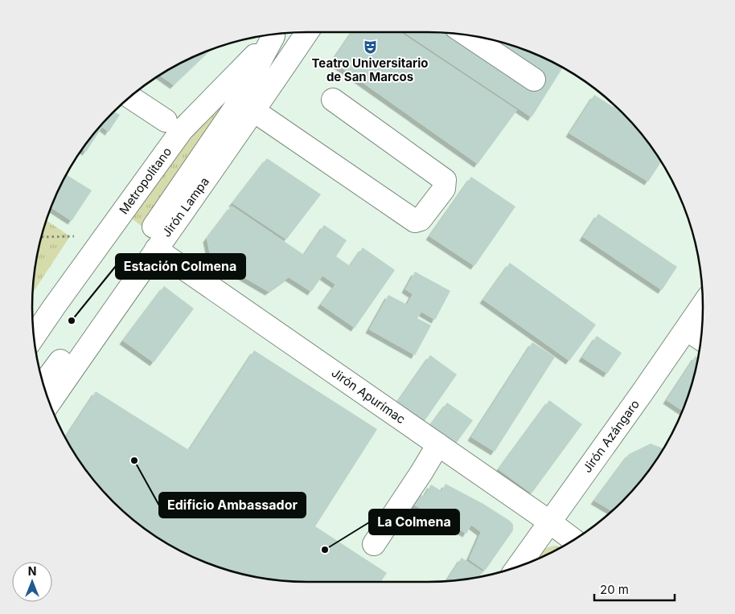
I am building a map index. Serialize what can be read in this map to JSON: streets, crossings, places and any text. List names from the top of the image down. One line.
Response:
{"streets":{"street":["Metropolitano","Jirón Lampa","Jirón Apurímac","Jirón Azángaro"]},"crossings":[["Jirón Lampa","Jirón Apurímac"],["Jirón Apurímac","Jirón Azángaro"]],"places":{"theatre":["Teatro Universitario de San Marcos"],"other":["Estación Colmena","Edificio Ambassador","La Colmena"]},"scale_bar":"20 m","north":"top"}
